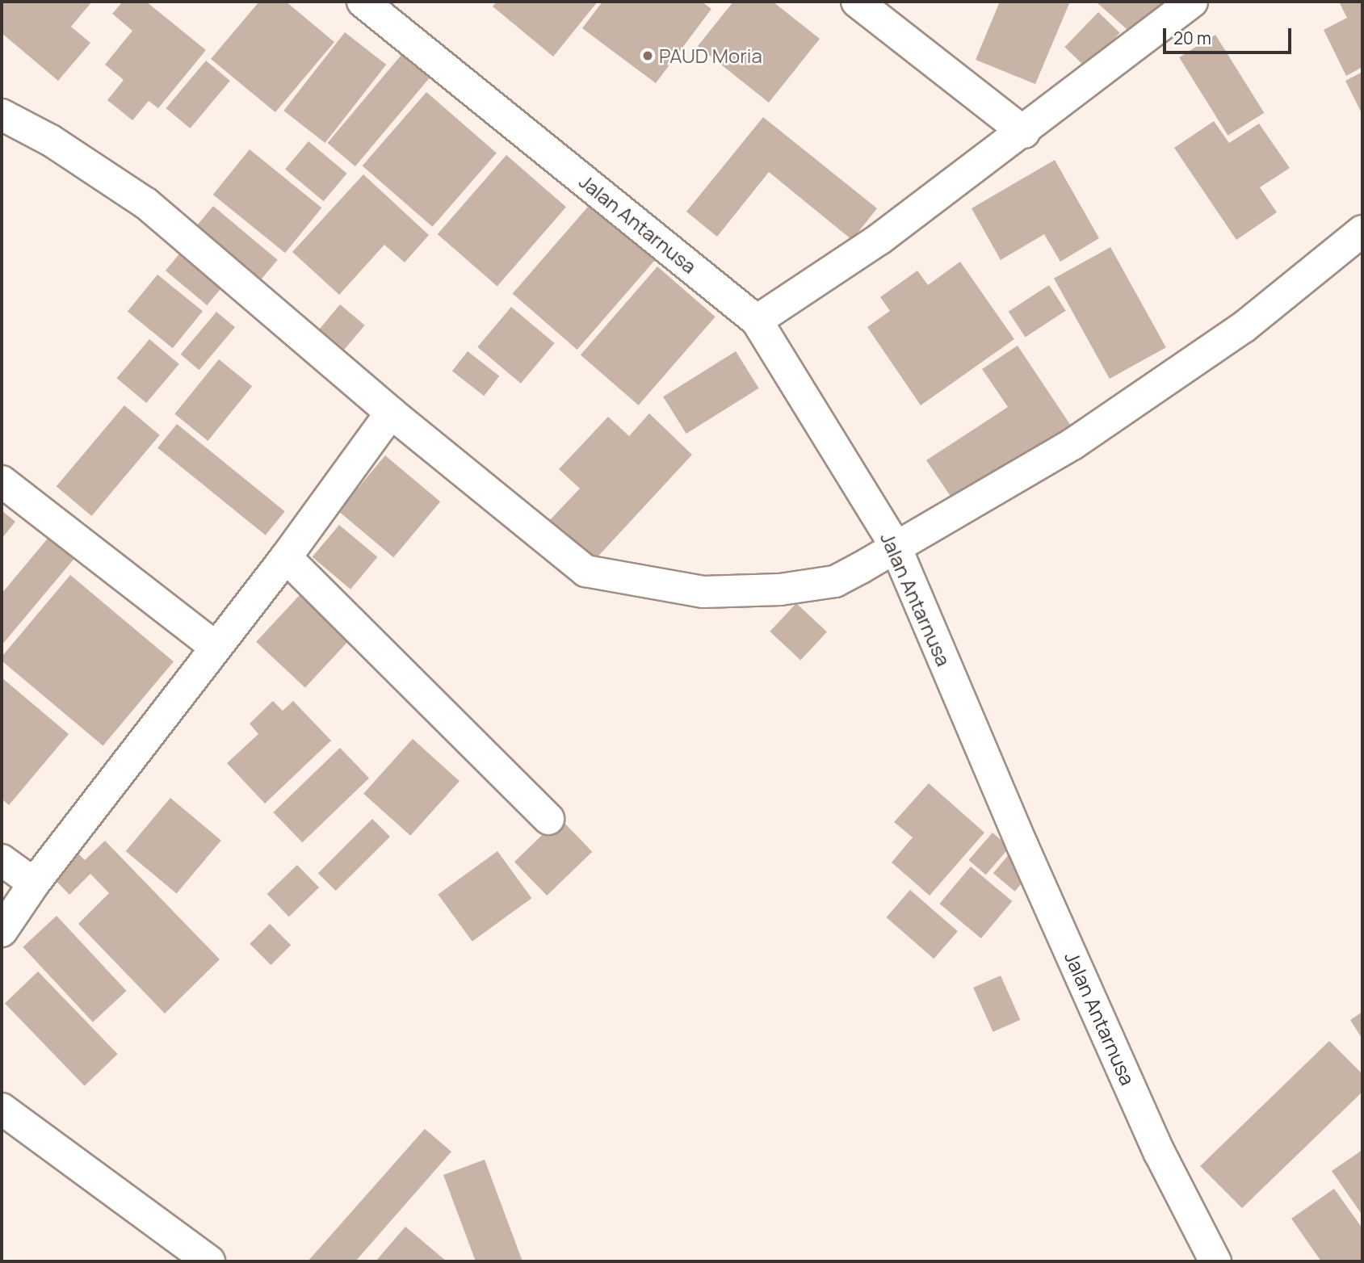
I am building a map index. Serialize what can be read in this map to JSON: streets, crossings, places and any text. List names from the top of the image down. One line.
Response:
{"streets":{"street":["Jalan Antarnusa"]},"places":["PAUD Moria"],"scale_bar":"20 m"}
